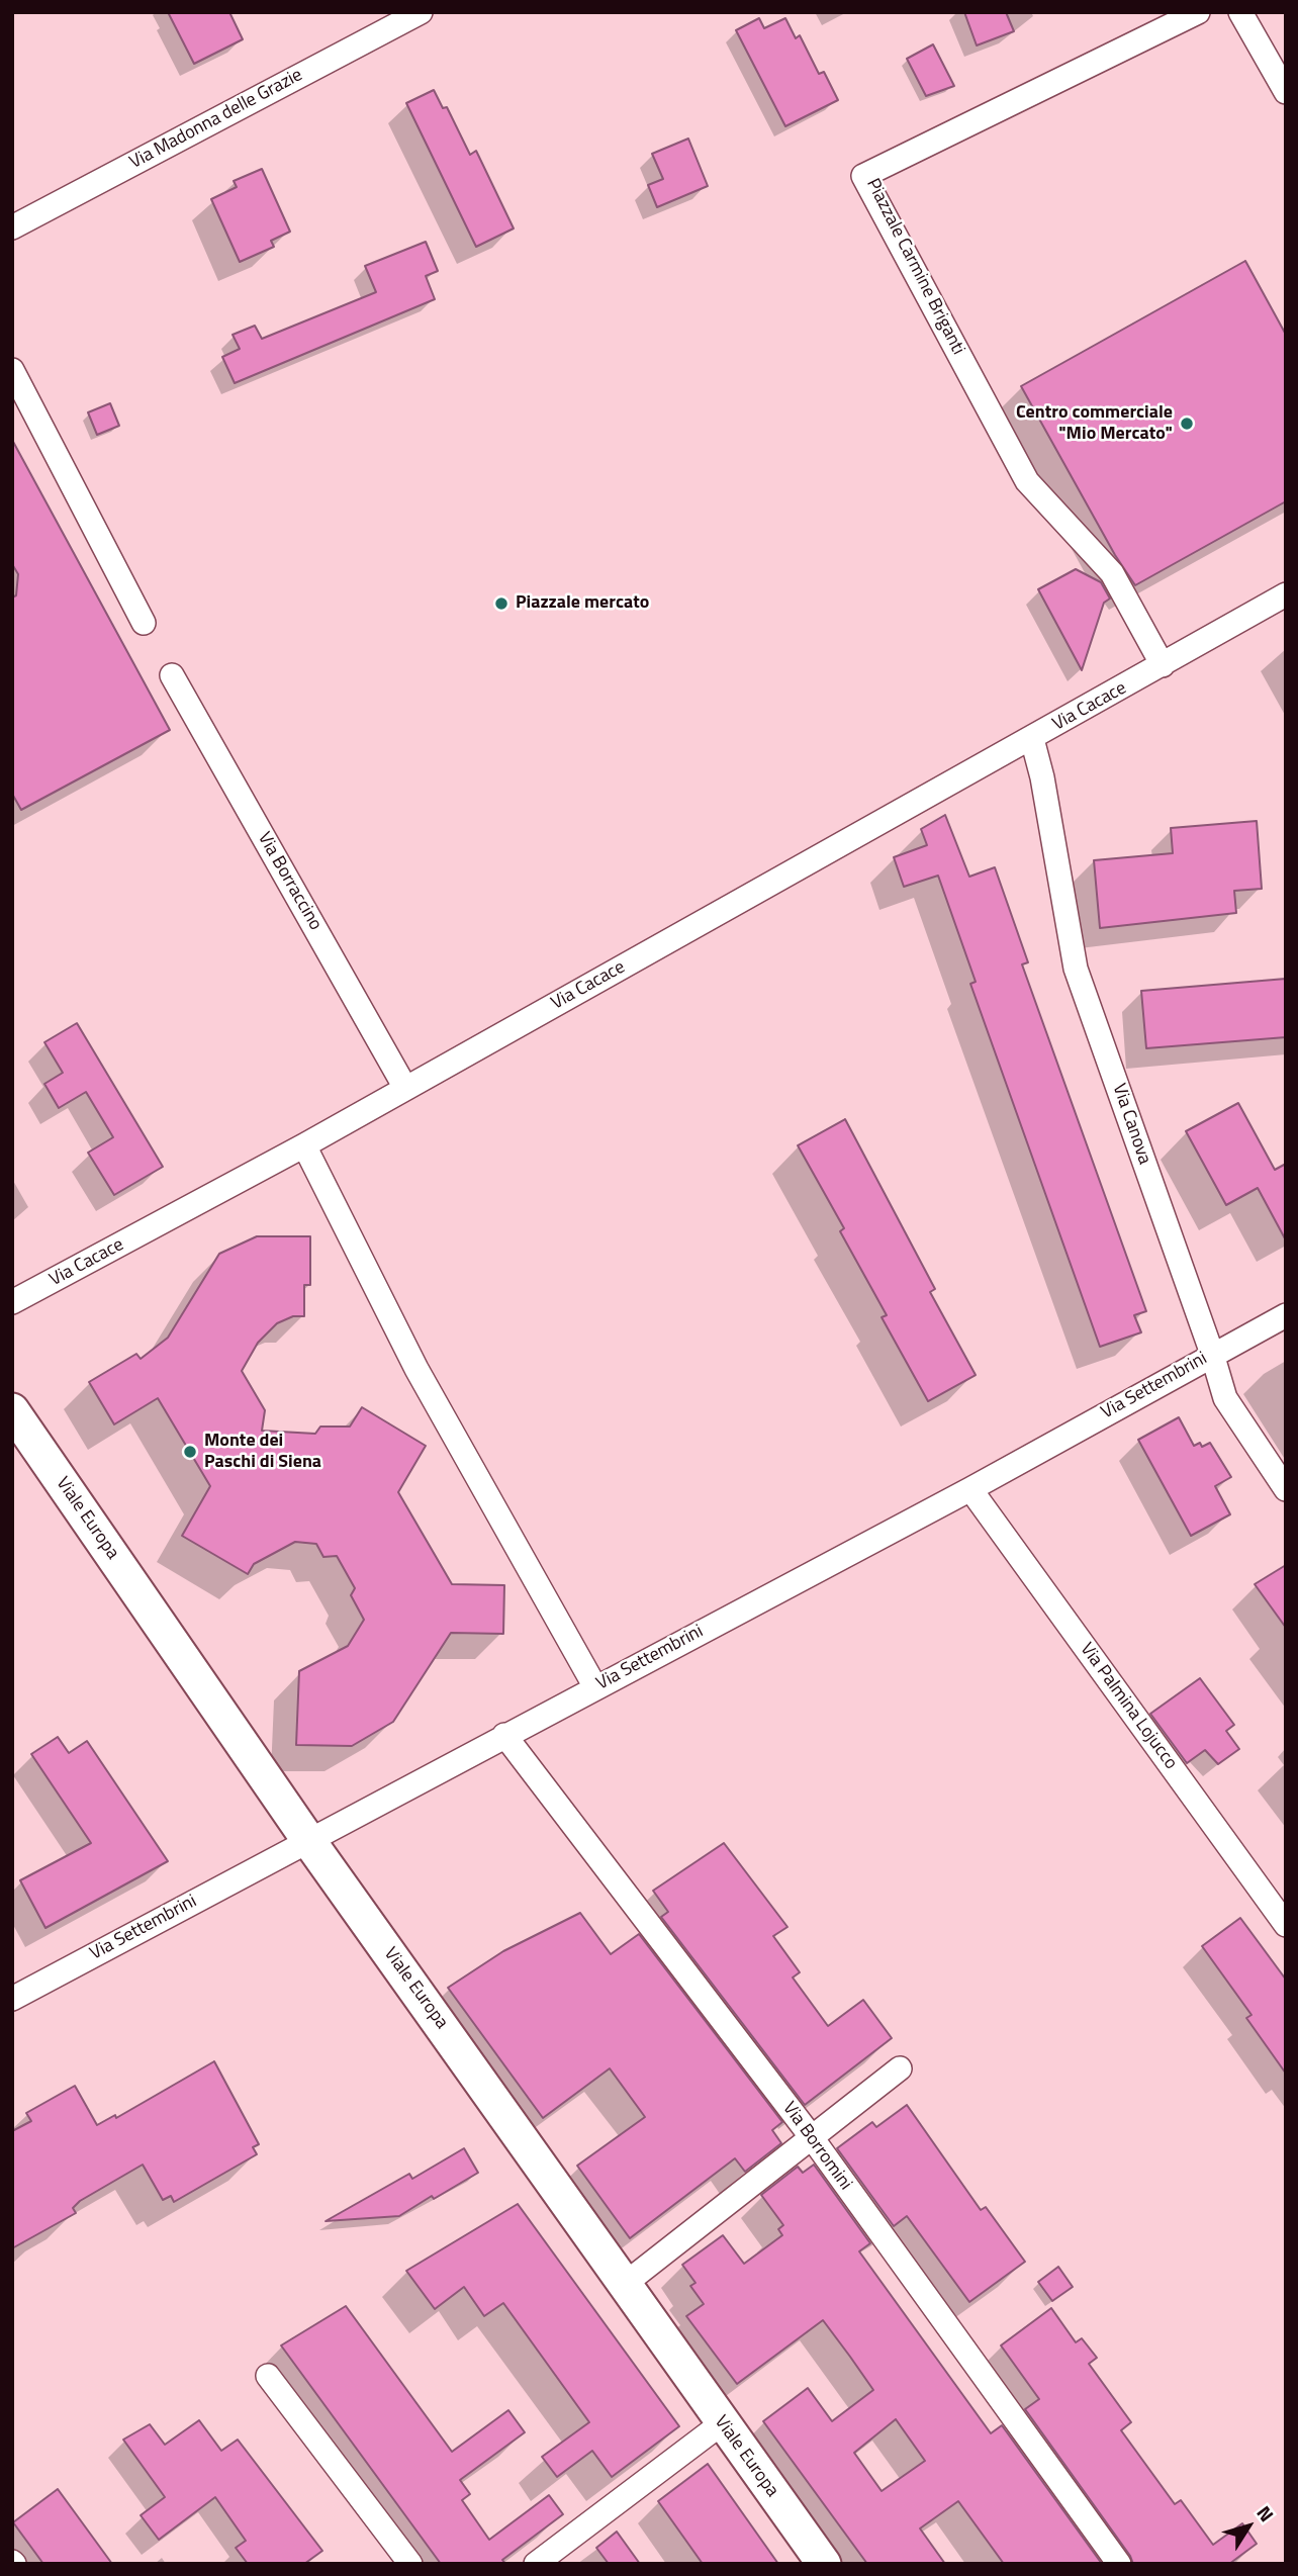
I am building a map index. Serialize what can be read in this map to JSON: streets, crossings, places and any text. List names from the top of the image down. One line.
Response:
{"streets":{"street":["Via Madonna delle Grazie","Piazzale Carmine Briganti","Via Cacace","Via Borraccino","Via Canova","Via Settembrini","Viale Europa","Via Palmina Lojucco","Via Borromini"]},"crossings":[["Piazzale Carmine Briganti","Via Cacace"],["Via Cacace","Via Borraccino"],["Via Cacace","Via Canova"],["Via Canova","Via Settembrini"],["Via Settembrini","Viale Europa"],["Via Settembrini","Via Palmina Lojucco"],["Via Settembrini","Via Borromini"]],"places":["Centro commerciale \"Mio Mercato\"","Piazzale mercato","Monte dei Paschi di Siena"],"north":"top right"}
